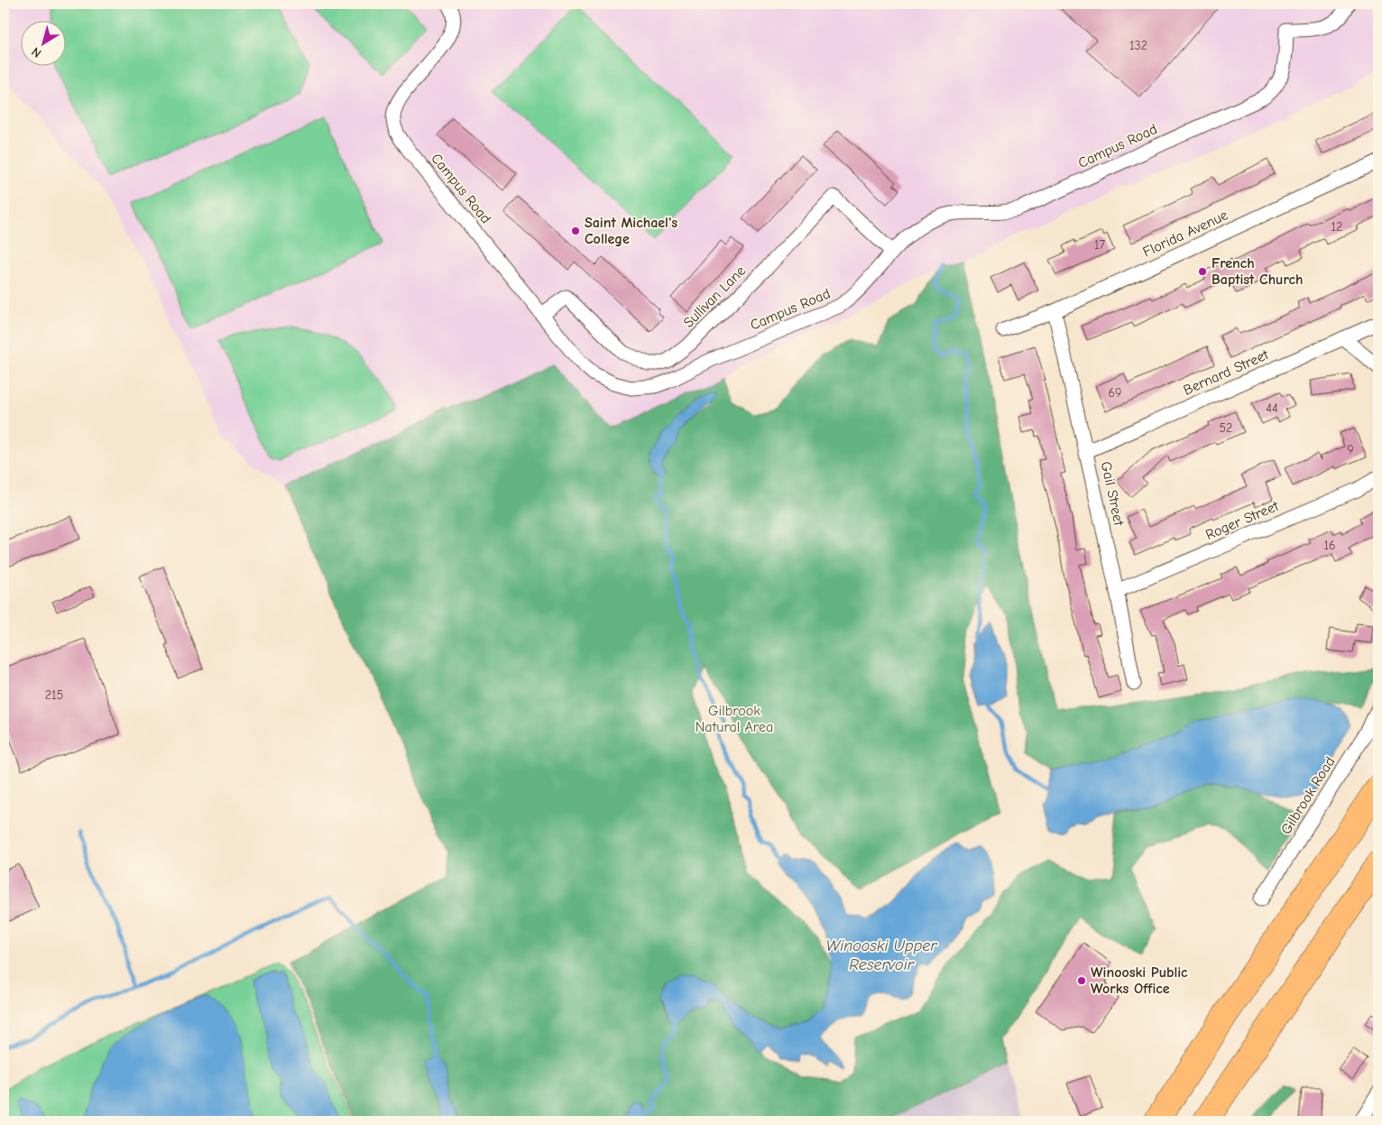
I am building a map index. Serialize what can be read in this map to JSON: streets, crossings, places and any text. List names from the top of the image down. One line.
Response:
{"streets":{"street":["Campus Road","Florida Avenue","Sullivan Lane","Bernard Street","Gail Street","Roger Street","Gilbrook Road"]},"crossings":[["Campus Road","Sullivan Lane"],["Florida Avenue","Gail Street"],["Bernard Street","Gail Street"],["Gail Street","Roger Street"]],"water":["Winooski Upper Reservoir"],"parks":["Gilbrook Natural Area"],"places":["Saint Michael's College","French Baptist Church","Winooski Public Works Office"],"house_numbers":["132","12","17","69","44","52","9","16","215"],"north":"bottom left"}
